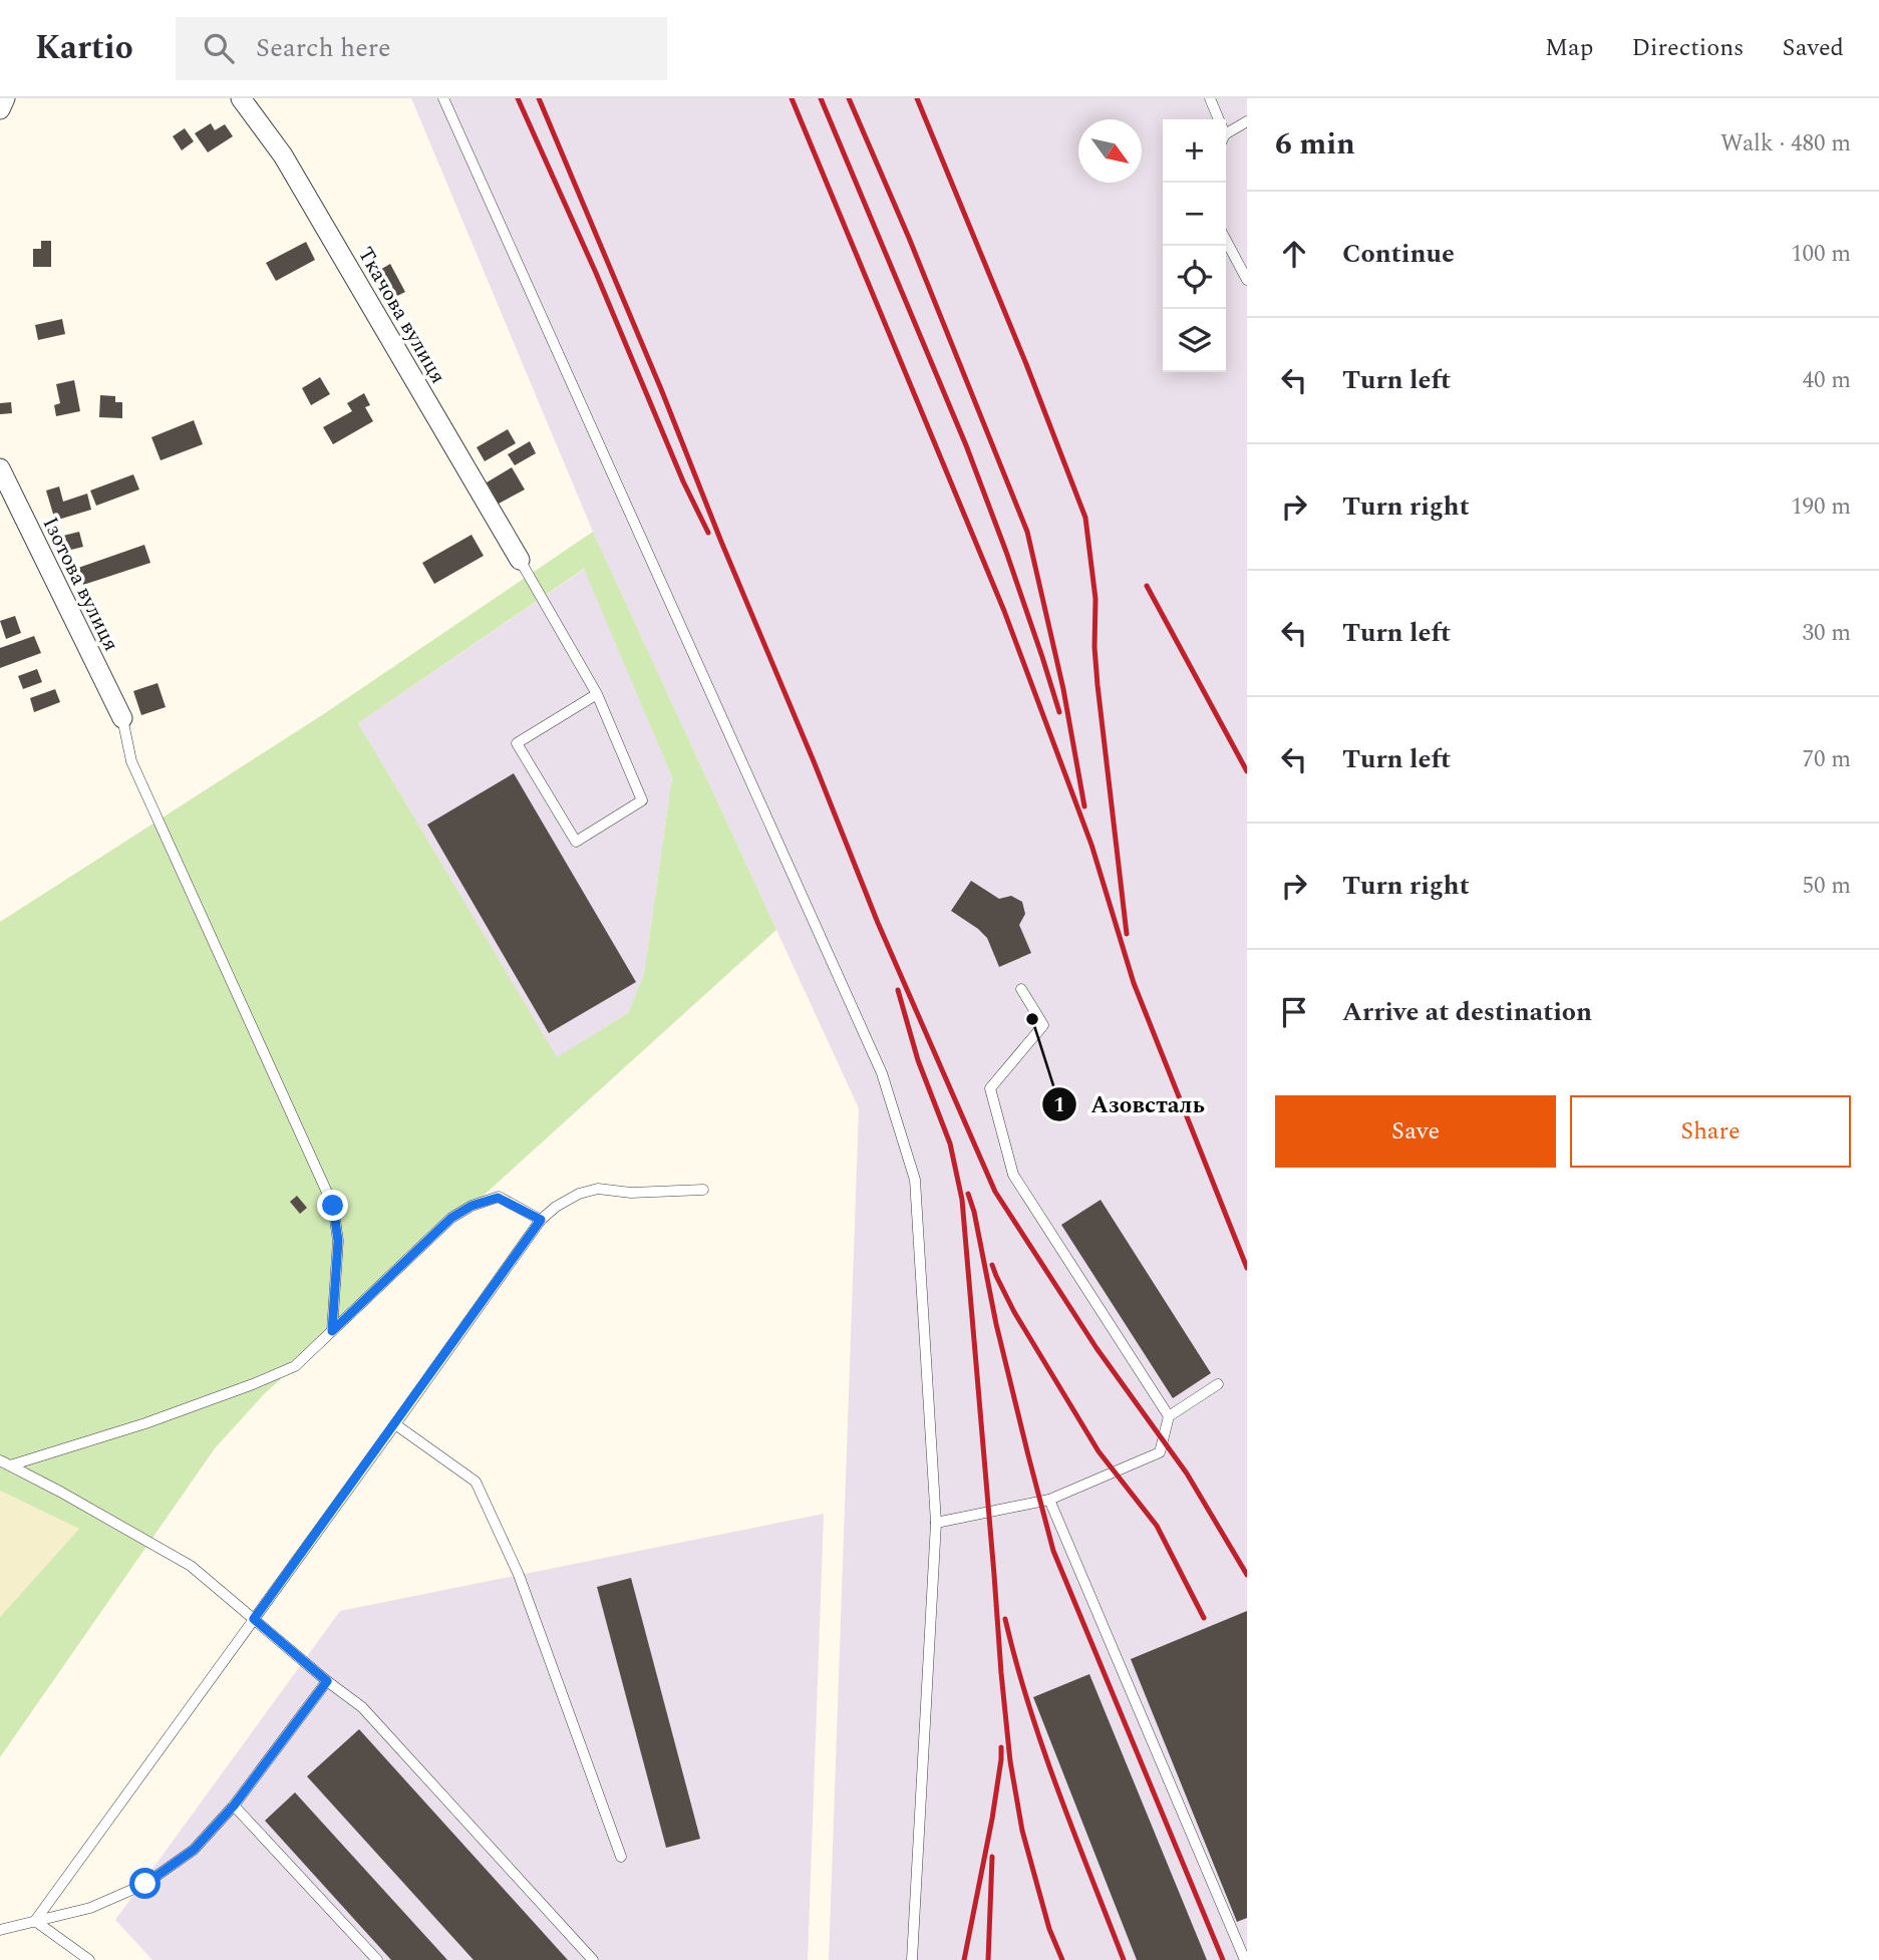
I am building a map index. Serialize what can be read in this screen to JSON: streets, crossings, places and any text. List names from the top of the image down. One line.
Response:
{"streets":{"street":["Ткачова вулиця","Ізотова вулиця"]},"places":["Азовсталь"],"north":"bottom right","page":{"header":"Kartio","search":"Search here","nav":["Map","Directions","Saved"],"heading":["6 min","Walk · 480 m"],"map_buttons":["+","−"],"list":[["Continue","100 m"],["Turn left","40 m"],["Turn right","190 m"],["Turn left","30 m"],["Turn left","70 m"],["Turn right","50 m"],"Arrive at destination"],"buttons":["Save","Share"]}}
